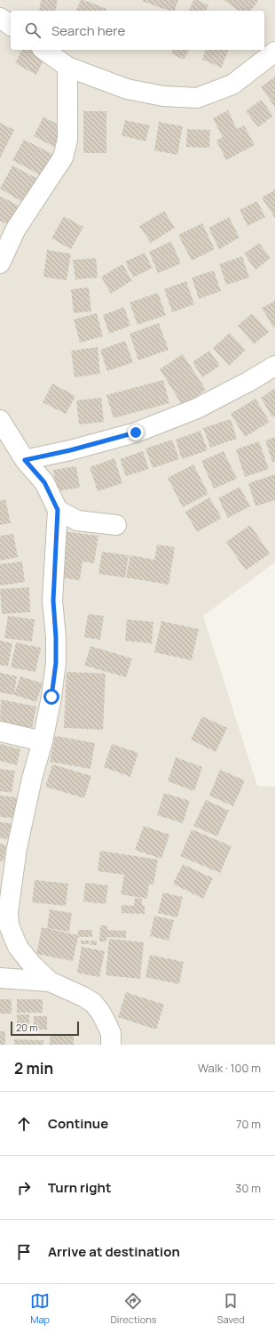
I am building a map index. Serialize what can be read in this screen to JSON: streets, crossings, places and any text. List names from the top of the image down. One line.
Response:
{"scale_bar":"20 m","page":{"search":"Search here","scale":"20 m","heading":["2 min","Walk · 100 m"],"list":[["Continue","70 m"],["Turn right","30 m"],"Arrive at destination"],"nav":["Map","Directions","Saved"]}}
